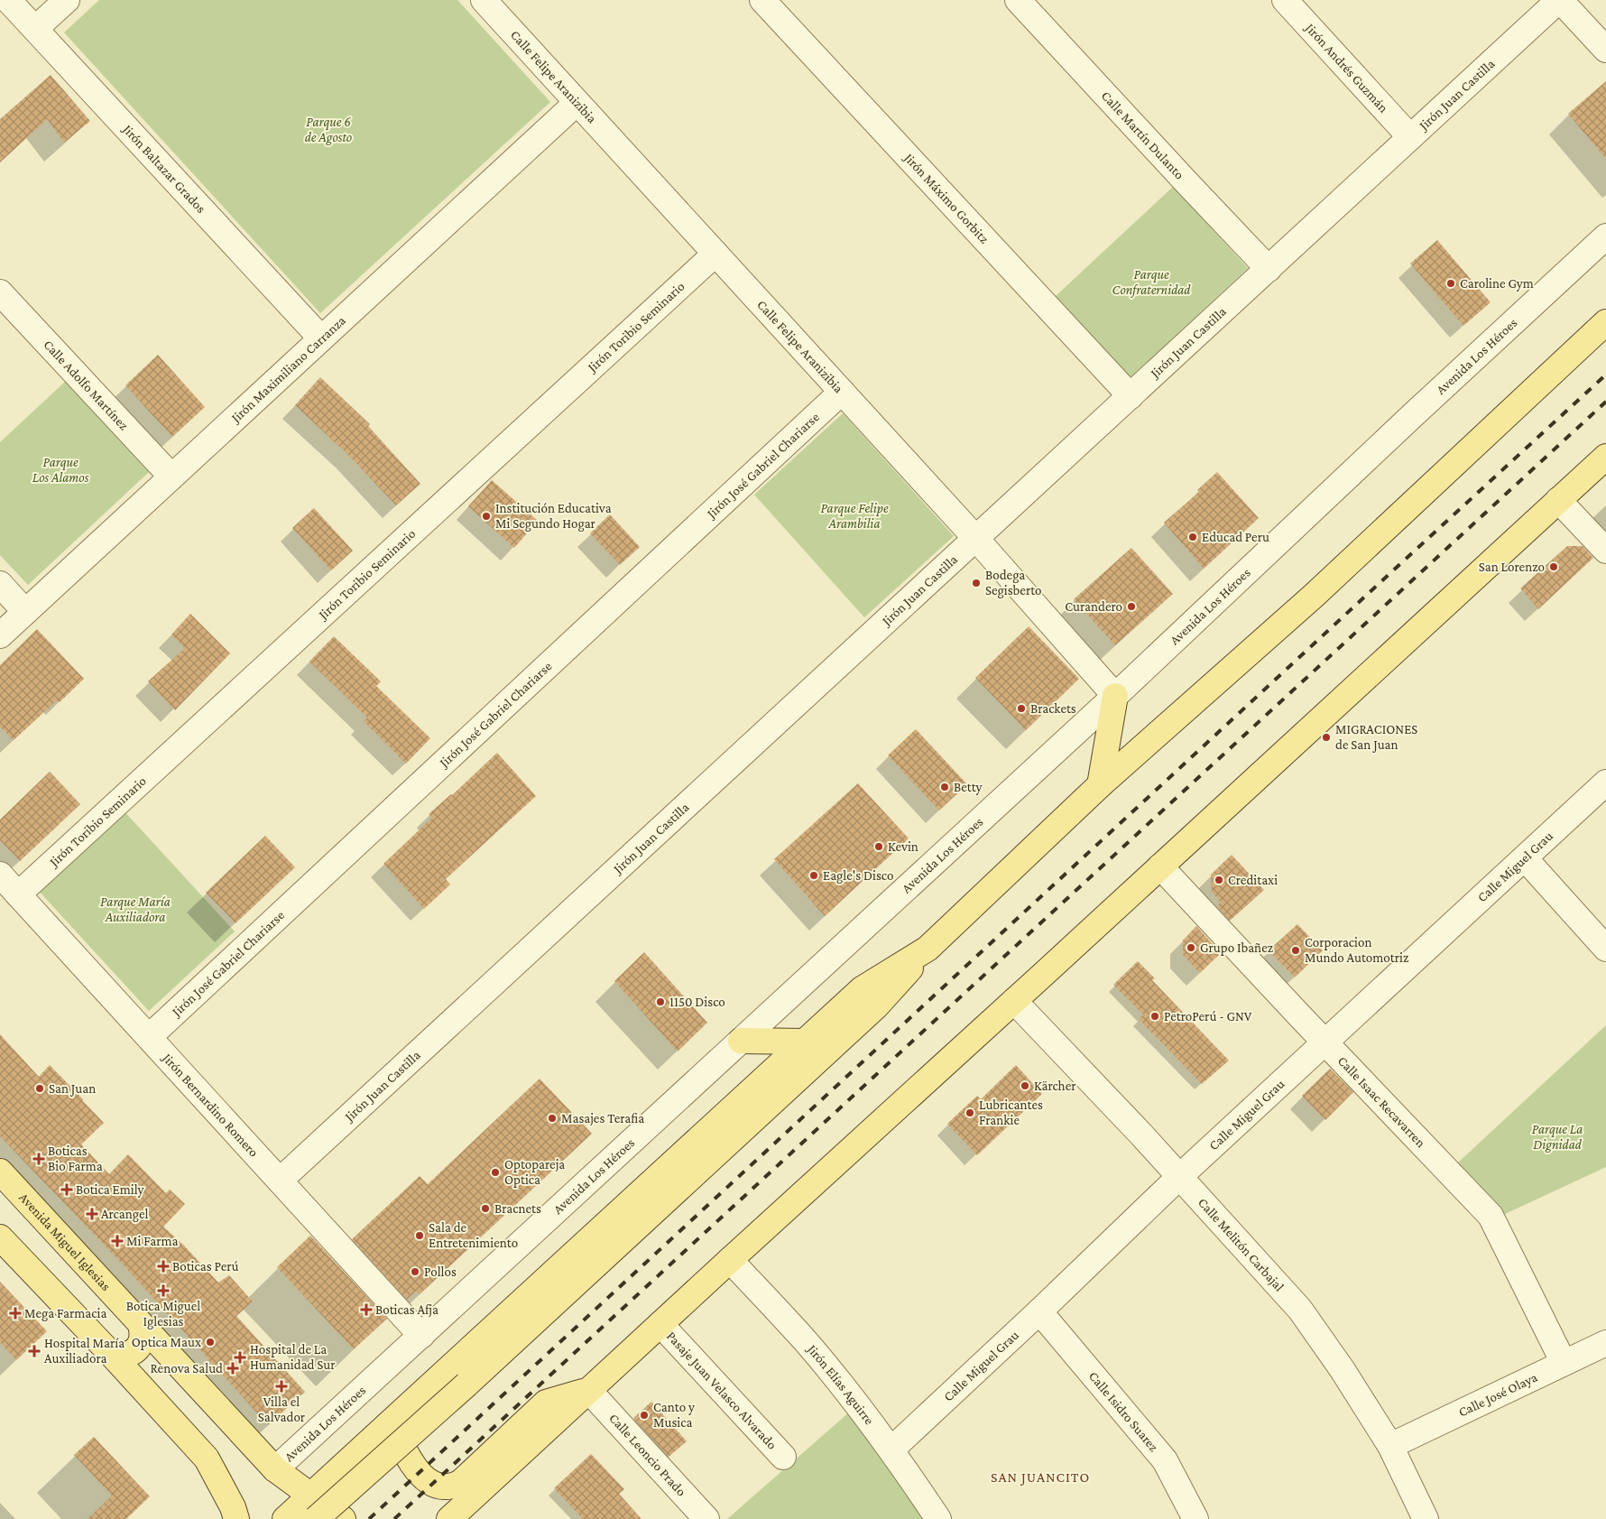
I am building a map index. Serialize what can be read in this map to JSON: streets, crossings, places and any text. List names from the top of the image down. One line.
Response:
{"streets":{"main road":["Avenida Miguel Iglesias"],"street":["Jirón Andrés Guzmán","Calle Felipe Aranizibia","Jirón Juan Castilla","Calle Martín Dulanto","Jirón Baltazar Grados","Jirón Máximo Gorbitz","Jirón Toribio Seminario","Avenida Los Héroes","Jirón Maximiliano Carranza","Calle Adolfo Martínez","Jirón José Gabriel Chariarse","Calle Miguel Grau","Calle Isaac Recavarren","Jirón Bernardino Romero","Calle Melitón Carbajal","Jirón Elías Aguirre","Pasaje Juan Velasco Alvarado","Calle José Olaya","Calle Isidro Suarez","Calle Leoncio Prado"]},"crossings":[["Jirón Andrés Guzmán","Jirón Juan Castilla"],["Calle Felipe Aranizibia","Jirón Juan Castilla"],["Calle Felipe Aranizibia","Jirón Toribio Seminario"],["Calle Felipe Aranizibia","Avenida Los Héroes"],["Calle Felipe Aranizibia","Jirón Maximiliano Carranza"],["Calle Felipe Aranizibia","Jirón José Gabriel Chariarse"],["Jirón Juan Castilla","Calle Martín Dulanto"],["Jirón Juan Castilla","Jirón Máximo Gorbitz"],["Jirón Juan Castilla","Jirón Bernardino Romero"],["Jirón Baltazar Grados","Jirón Maximiliano Carranza"],["Jirón Toribio Seminario","Jirón Bernardino Romero"],["Avenida Los Héroes","Jirón Bernardino Romero"],["Avenida Los Héroes","Avenida Miguel Iglesias"],["Jirón Maximiliano Carranza","Calle Adolfo Martínez"],["Jirón José Gabriel Chariarse","Jirón Bernardino Romero"],["Calle Miguel Grau","Calle Isaac Recavarren"],["Calle Miguel Grau","Calle Melitón Carbajal"],["Calle Miguel Grau","Jirón Elías Aguirre"],["Calle Miguel Grau","Calle Isidro Suarez"],["Calle Isaac Recavarren","Calle José Olaya"],["Calle Melitón Carbajal","Calle José Olaya"]],"districts":["SAN JUANCITO"],"parks":["Parque 6 de Agosto","Parque Confraternidad","Parque Los Alamos","Parque Felipe Arambilia","Parque María Auxiliadora","Parque La Dignidad"],"places":{"other":["Caroline Gym","Institución Educativa Mi Segundo Hogar","Educad Peru","San Lorenzo","Bodega Segisberto","Curandero","Brackets","MIGRACIONES de San Juan","Betty","Kevin","Eagle's Disco","Creditaxi","Grupo Ibañez","Corporacion Mundo Automotriz","1150 Disco","PetroPerú - GNV","Kärcher","San Juan","Lubricantes Frankie","Masajes Terafia","Optopareja Optica","Bracnets","Sala de Entretenimiento","Pollos","Optica Maux","Canto y Musica"],"health":["Boticas Bio Farma","Botica Emily","Arcangel","Mi Farma","Boticas Perú","Botica Miguel Iglesias","Boticas Afja","Mega Farmacia","Hospital María Auxiliadora","Hospital de La Humanidad Sur","Renova Salud","Villa el Salvador"]}}
